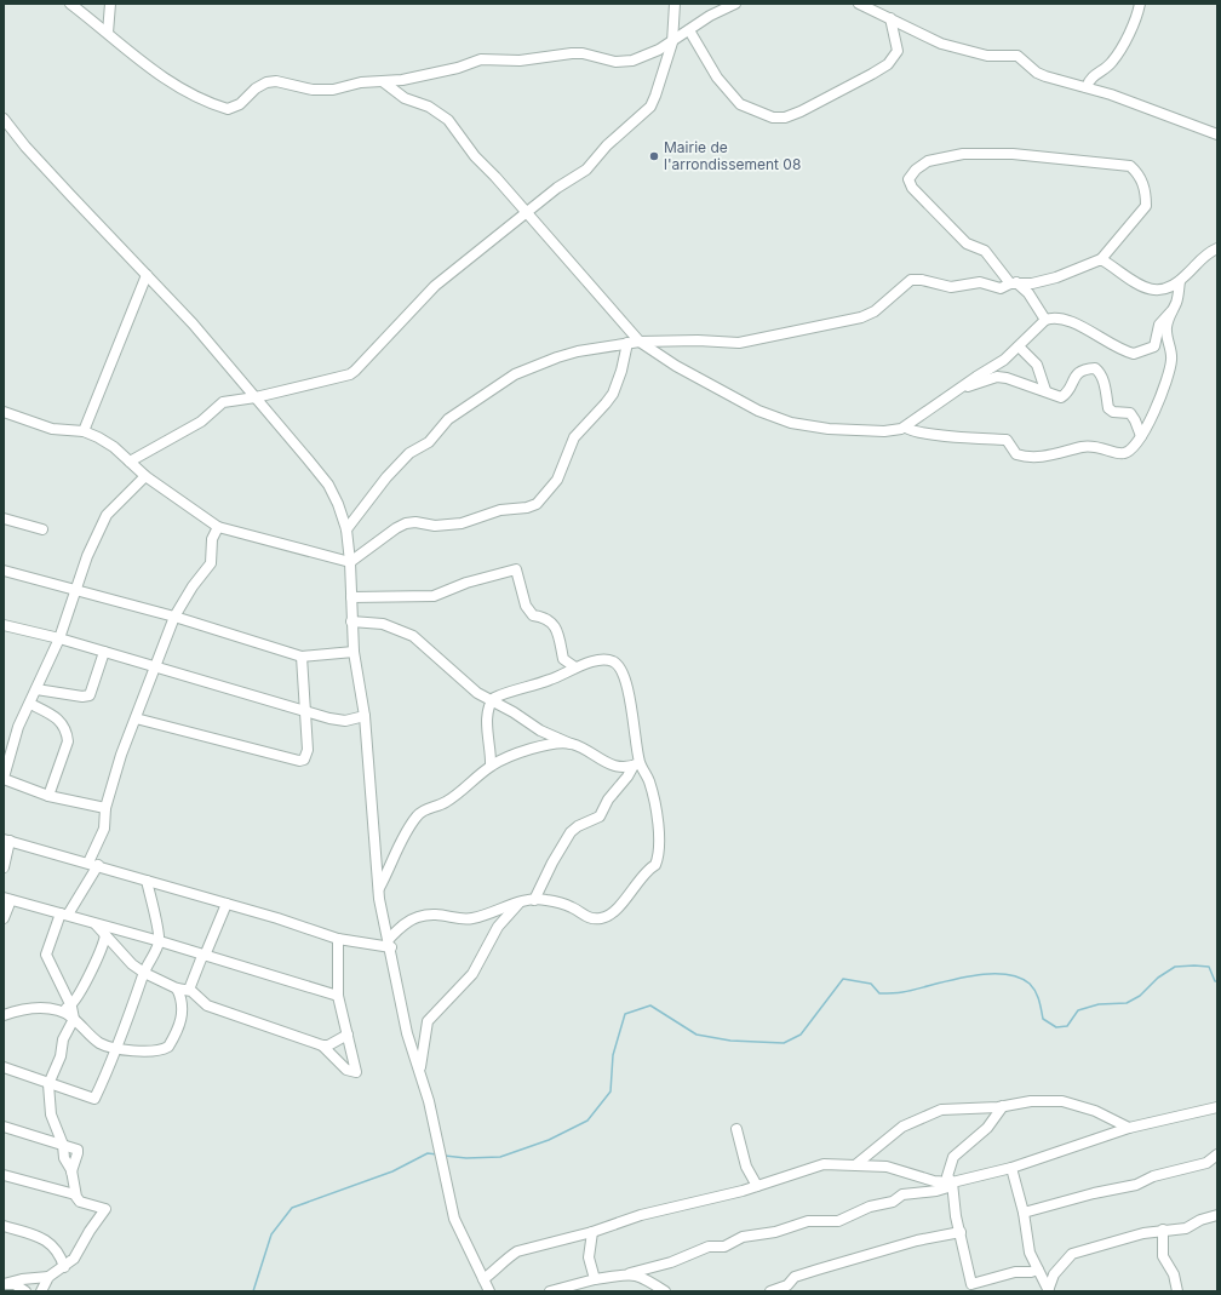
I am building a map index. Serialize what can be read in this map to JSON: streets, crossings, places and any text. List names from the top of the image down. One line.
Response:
{"places":["Mairie de l'arrondissement 08"]}
